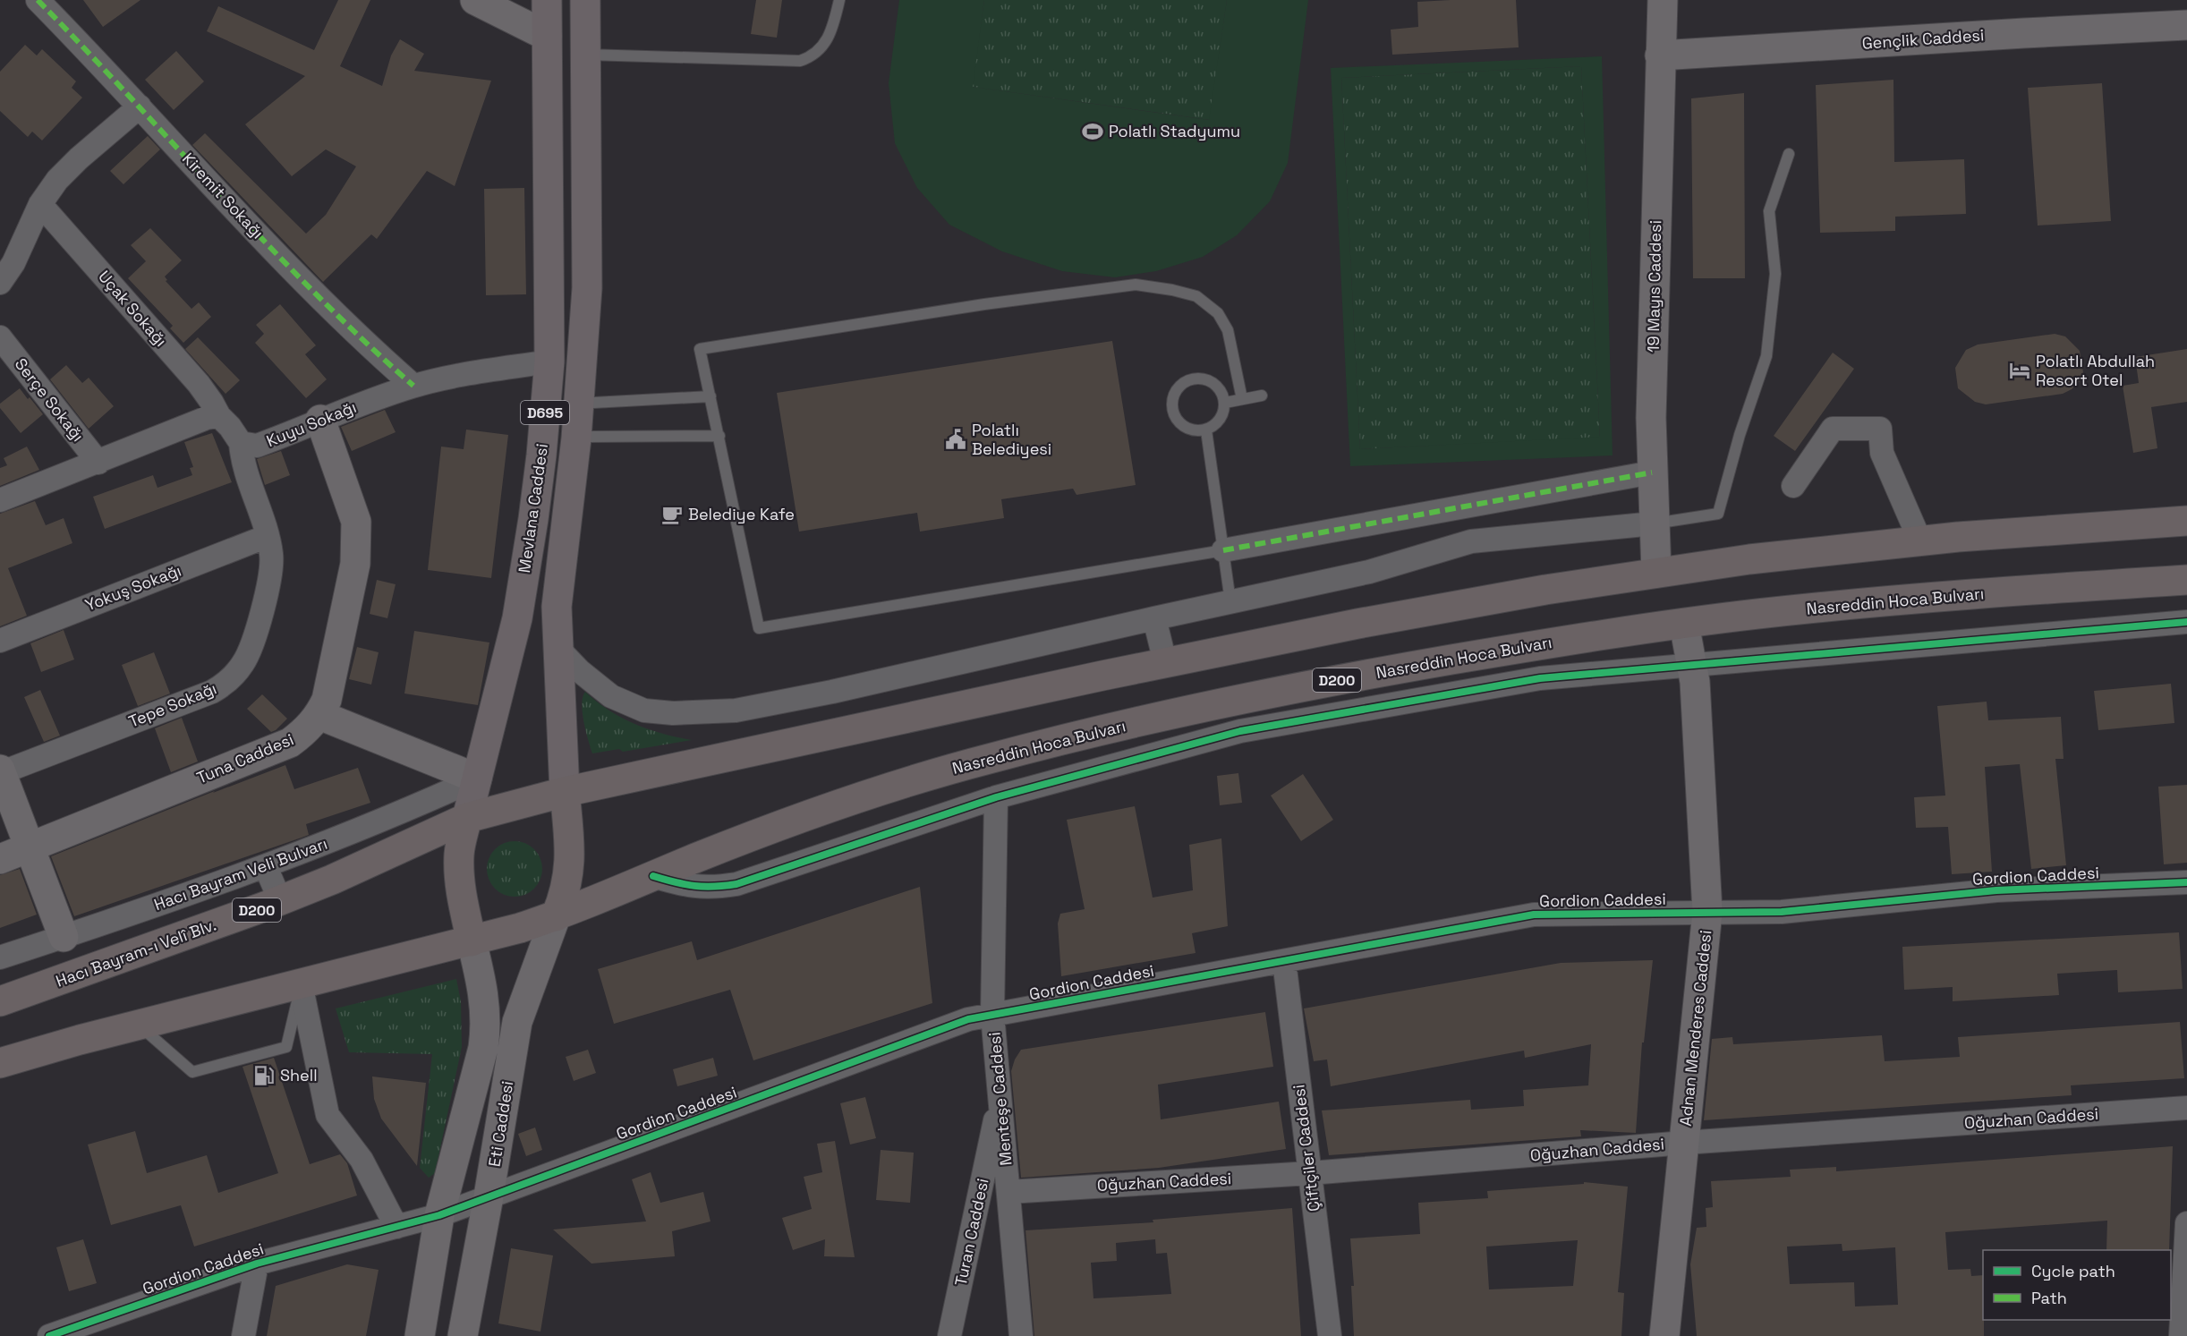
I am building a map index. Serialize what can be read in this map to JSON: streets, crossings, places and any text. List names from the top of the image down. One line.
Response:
{"streets":{"highway":["Nasreddin Hoca Bulvarı","D200","Hacı Bayram-ı Velî Blv."],"main road":["D695","Mevlana Caddesi"],"street":["Gençlik Caddesi","Kiremit Sokağı","19 Mayıs Caddesi","Uçak Sokağı","Serçe Sokağı","Kuyu Sokağı","Yokuş Sokağı","Tepe Sokağı","Tuna Caddesi","Hacı Bayram Veli Bulvarı","Gordion Caddesi","Adnan Menderes Caddesi","Menteşe Caddesi","Oğuzhan Caddesi","Eti Caddesi","Çiftçiler Caddesi","Turan Caddesi"]},"crossings":[["Gençlik Caddesi","19 Mayıs Caddesi"],["Kiremit Sokağı","Kuyu Sokağı"],["19 Mayıs Caddesi","D200"],["Kuyu Sokağı","Mevlana Caddesi"],["Kuyu Sokağı","Tepe Sokağı"],["Kuyu Sokağı","Tuna Caddesi"],["Mevlana Caddesi","D200"],["Mevlana Caddesi","Hacı Bayram Veli Bulvarı"],["Mevlana Caddesi","Hacı Bayram-ı Velî Blv."],["Yokuş Sokağı","Tepe Sokağı"],["Nasreddin Hoca Bulvarı","D200"],["Nasreddin Hoca Bulvarı","Adnan Menderes Caddesi"],["Nasreddin Hoca Bulvarı","Eti Caddesi"],["D200","Hacı Bayram-ı Velî Blv."],["D200","Eti Caddesi"],["Gordion Caddesi","Adnan Menderes Caddesi"],["Gordion Caddesi","Menteşe Caddesi"],["Gordion Caddesi","Eti Caddesi"],["Gordion Caddesi","Çiftçiler Caddesi"],["Adnan Menderes Caddesi","Oğuzhan Caddesi"],["Menteşe Caddesi","Oğuzhan Caddesi"],["Menteşe Caddesi","Turan Caddesi"],["Oğuzhan Caddesi","Çiftçiler Caddesi"]],"places":{"sports":["Polatlı Stadyumu"],"hotel":["Polatlı Abdullah Resort Otel"],"public building":["Polatlı Belediyesi"],"cafe":["Belediye Kafe"],"fuel station":["Shell"]},"legend":["Cycle path","Path"]}
